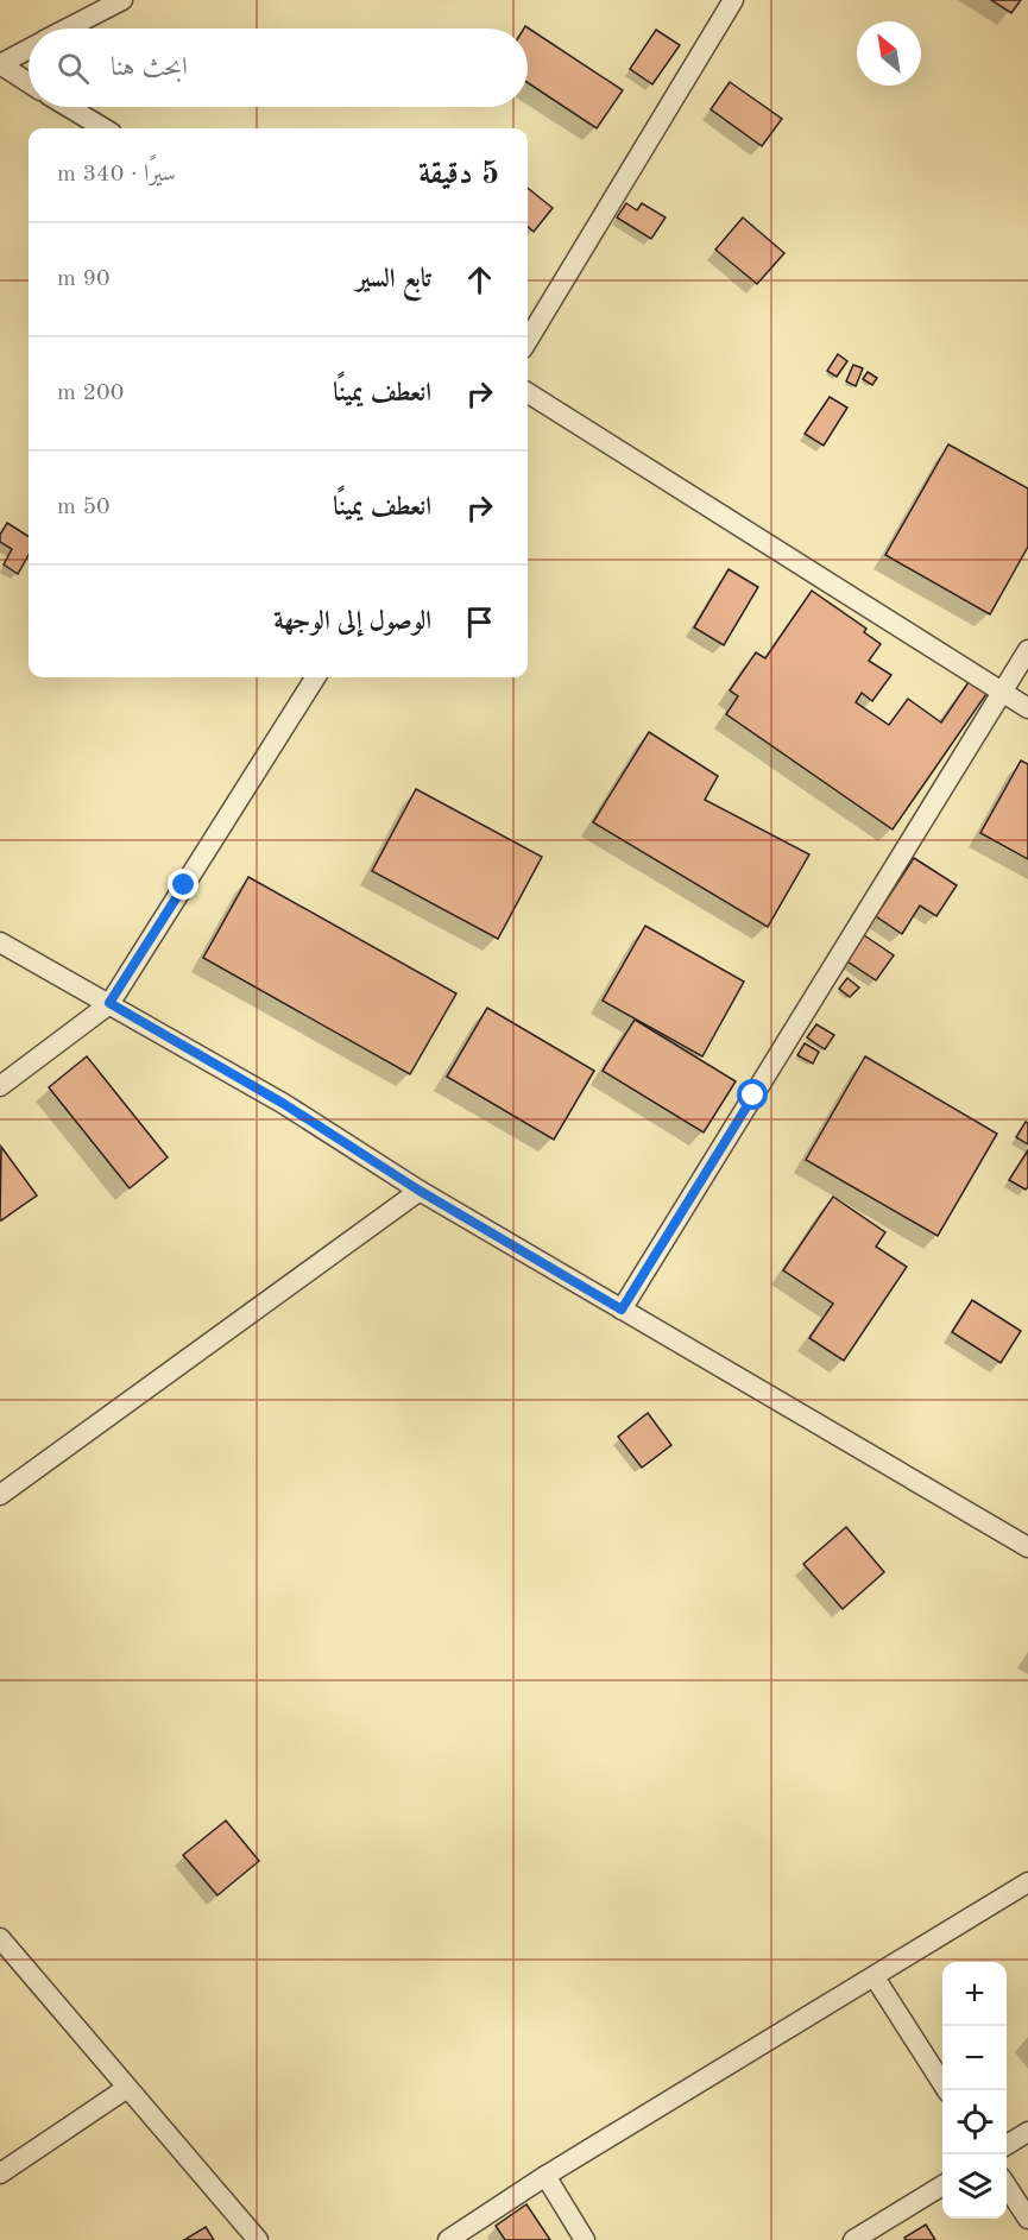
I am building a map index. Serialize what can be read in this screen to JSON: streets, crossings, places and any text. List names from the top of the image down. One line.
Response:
{"north":"top left","page":{"search":"ابحث هنا","heading":["5 دقيقة","سيرًا · 340 m"],"list":[["تابع السير","90 m"],["انعطف يمينًا","200 m"],["انعطف يمينًا","50 m"],"الوصول إلى الوجهة"],"map_buttons":["+","−"]}}
